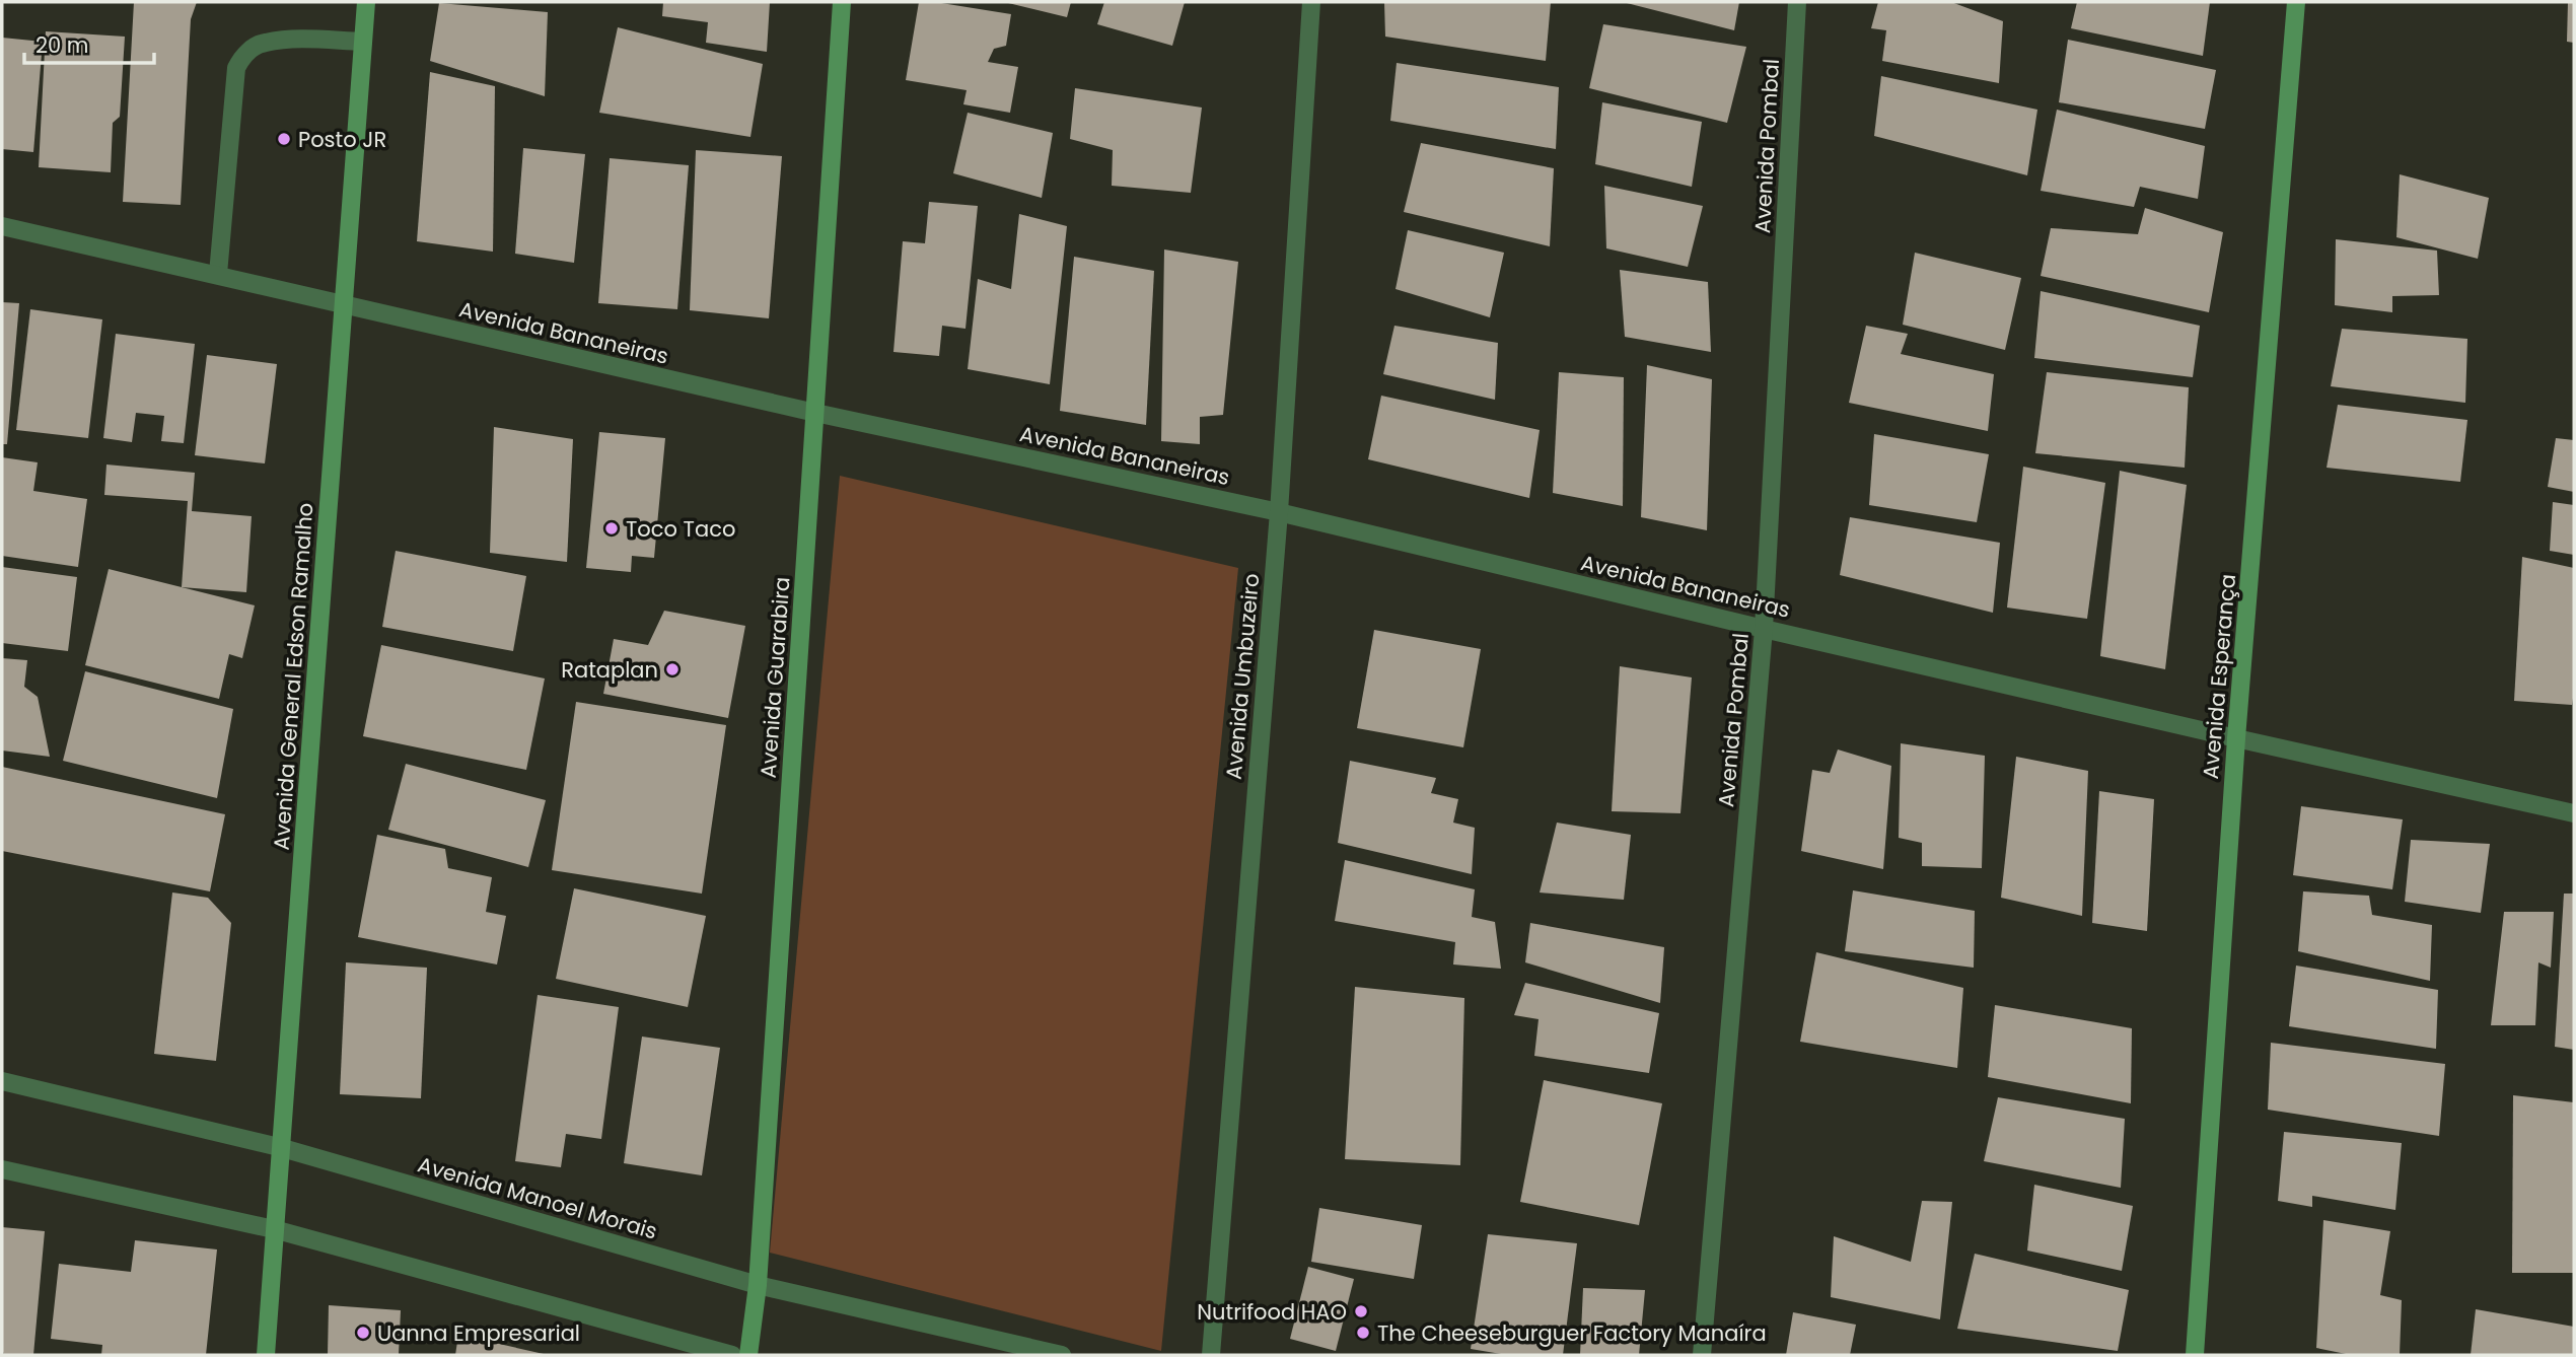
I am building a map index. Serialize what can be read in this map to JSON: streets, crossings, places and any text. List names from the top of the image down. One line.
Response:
{"streets":{"main road":["Avenida General Edson Ramalho","Avenida Esperança","Avenida Guarabira"],"street":["Avenida Pombal","Avenida Bananeiras","Avenida Umbuzeiro","Avenida Manoel Morais"]},"crossings":[["Avenida Pombal","Avenida Bananeiras"],["Avenida Bananeiras","Avenida General Edson Ramalho"],["Avenida Bananeiras","Avenida Umbuzeiro"],["Avenida Bananeiras","Avenida Esperança"],["Avenida Bananeiras","Avenida Guarabira"],["Avenida General Edson Ramalho","Avenida Manoel Morais"],["Avenida Guarabira","Avenida Manoel Morais"]],"places":["Posto JR","Toco Taco","Rataplan","Nutrifood HAO","Uanna Empresarial","The Cheeseburguer Factory Manaíra"],"scale_bar":"20 m"}
